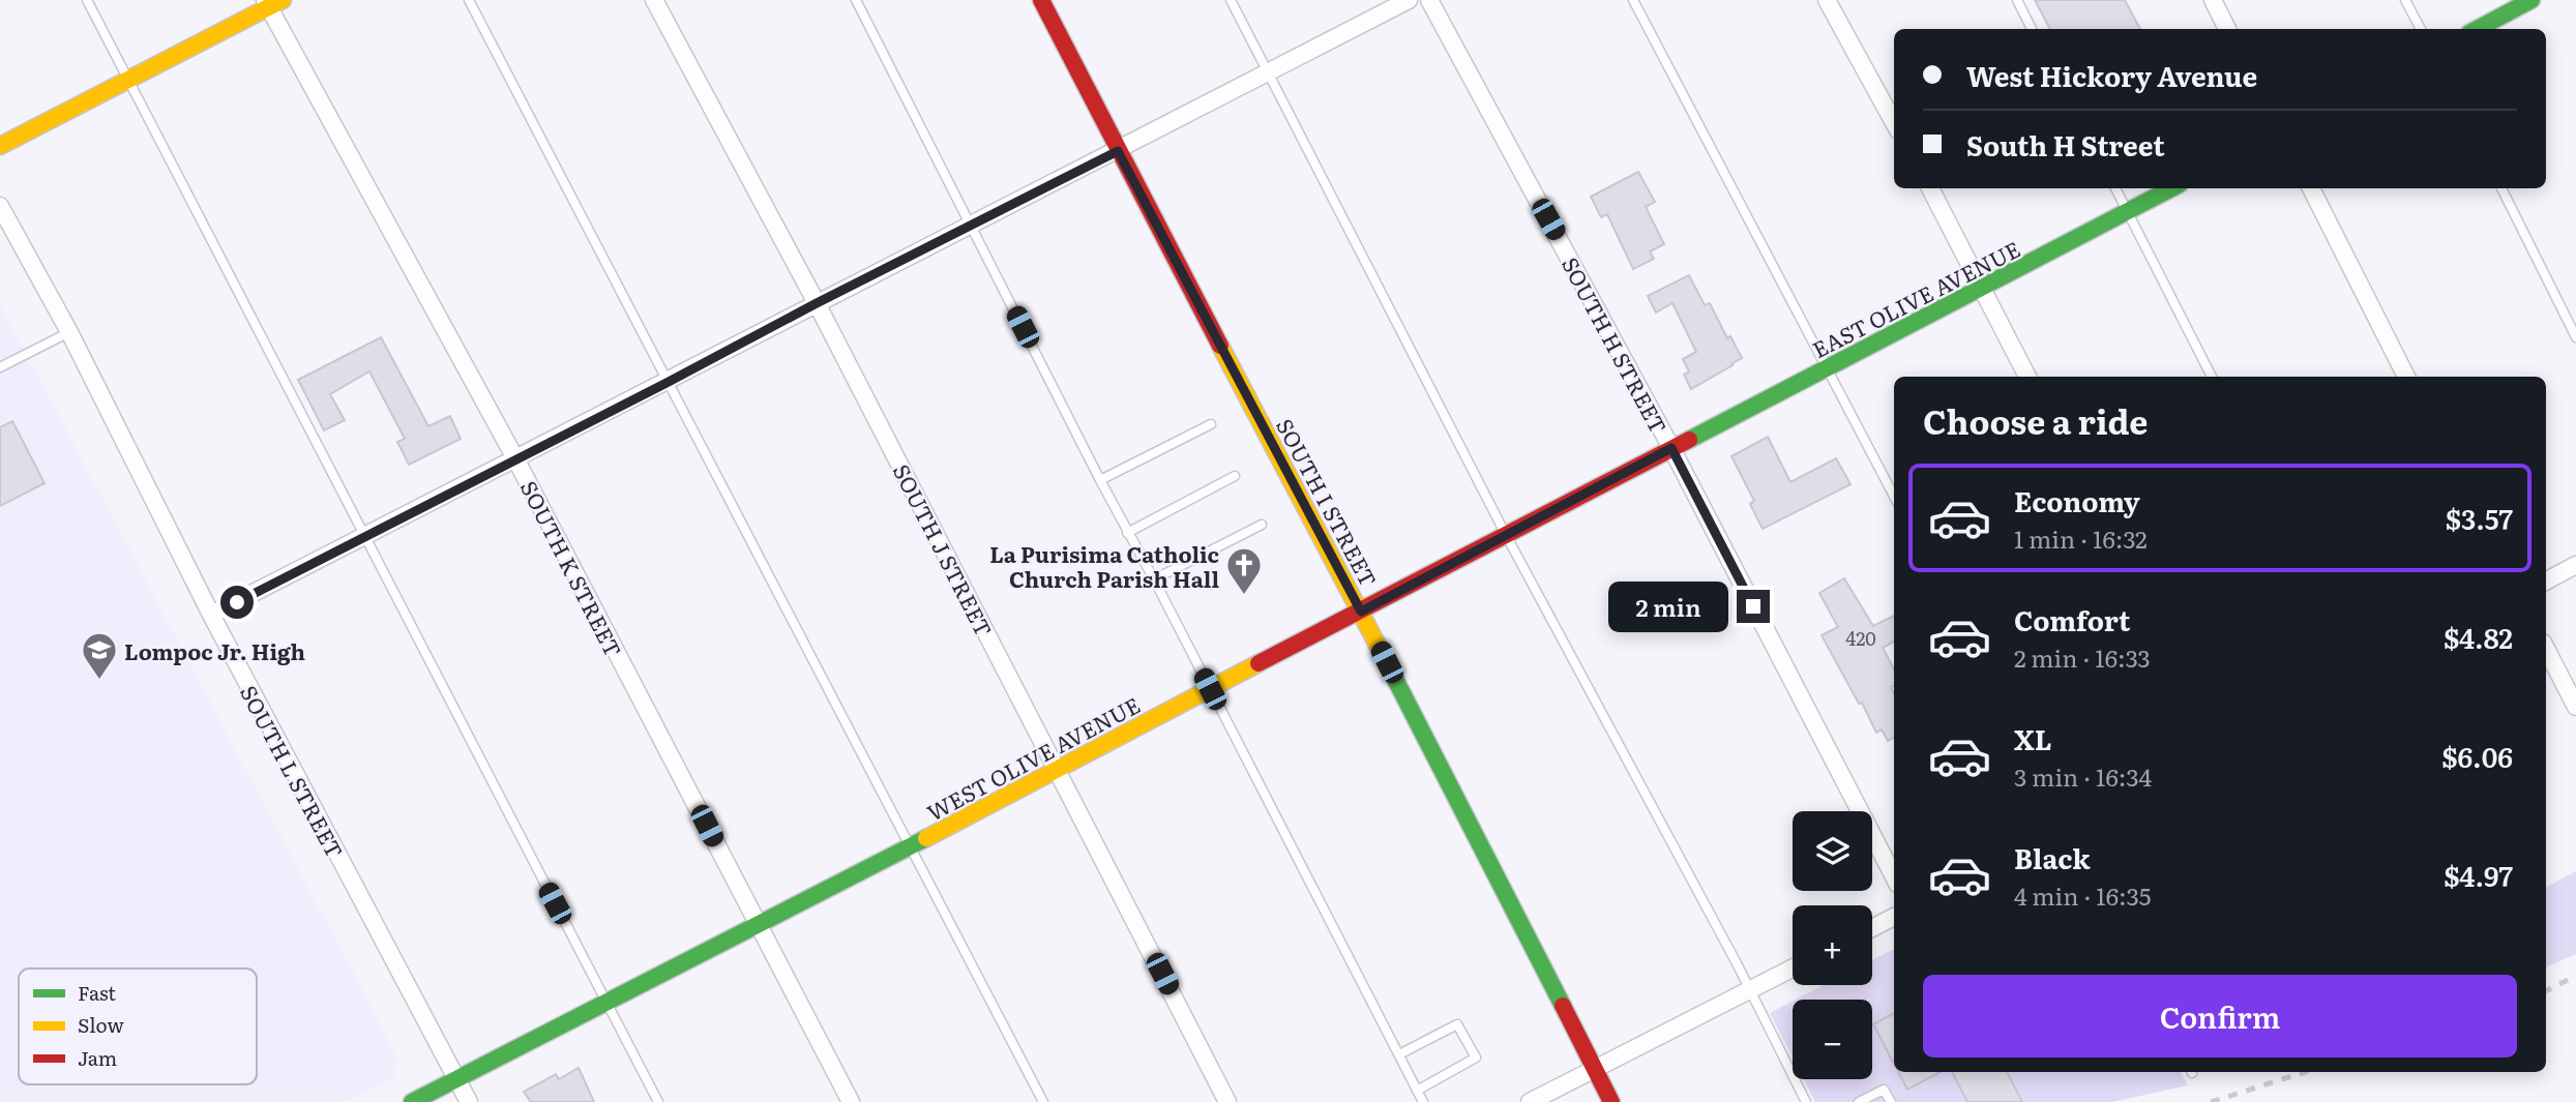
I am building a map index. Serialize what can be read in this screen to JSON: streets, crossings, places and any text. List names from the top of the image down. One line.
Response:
{"streets":{"street":["EAST OLIVE AVENUE","SOUTH H STREET","SOUTH I STREET","SOUTH J STREET","SOUTH K STREET","WEST OLIVE AVENUE","SOUTH L STREET"]},"crossings":[["EAST OLIVE AVENUE","SOUTH H STREET"],["EAST OLIVE AVENUE","WEST OLIVE AVENUE"],["SOUTH H STREET","WEST OLIVE AVENUE"],["SOUTH I STREET","WEST OLIVE AVENUE"],["SOUTH J STREET","WEST OLIVE AVENUE"],["SOUTH K STREET","WEST OLIVE AVENUE"],["WEST OLIVE AVENUE","SOUTH L STREET"]],"places":{"church":["La Purisima Catholic Church Parish Hall"],"school or university":["Lompoc Jr. High"]},"house_numbers":["420"],"legend":["Fast","Slow","Jam"],"page":{"banner":["West Hickory Avenue","South H Street"],"heading":"Choose a ride","list":[{"name":"Economy","note":"1 min · 16:32","value":"$3.57"},{"name":"Comfort","note":"2 min · 16:33","value":"$4.82"},{"name":"XL","note":"3 min · 16:34","value":"$6.06"},{"name":"Black","note":"4 min · 16:35","value":"$4.97"}],"bubble":"2 min","map_buttons":["+","−"],"buttons":"Confirm"}}
